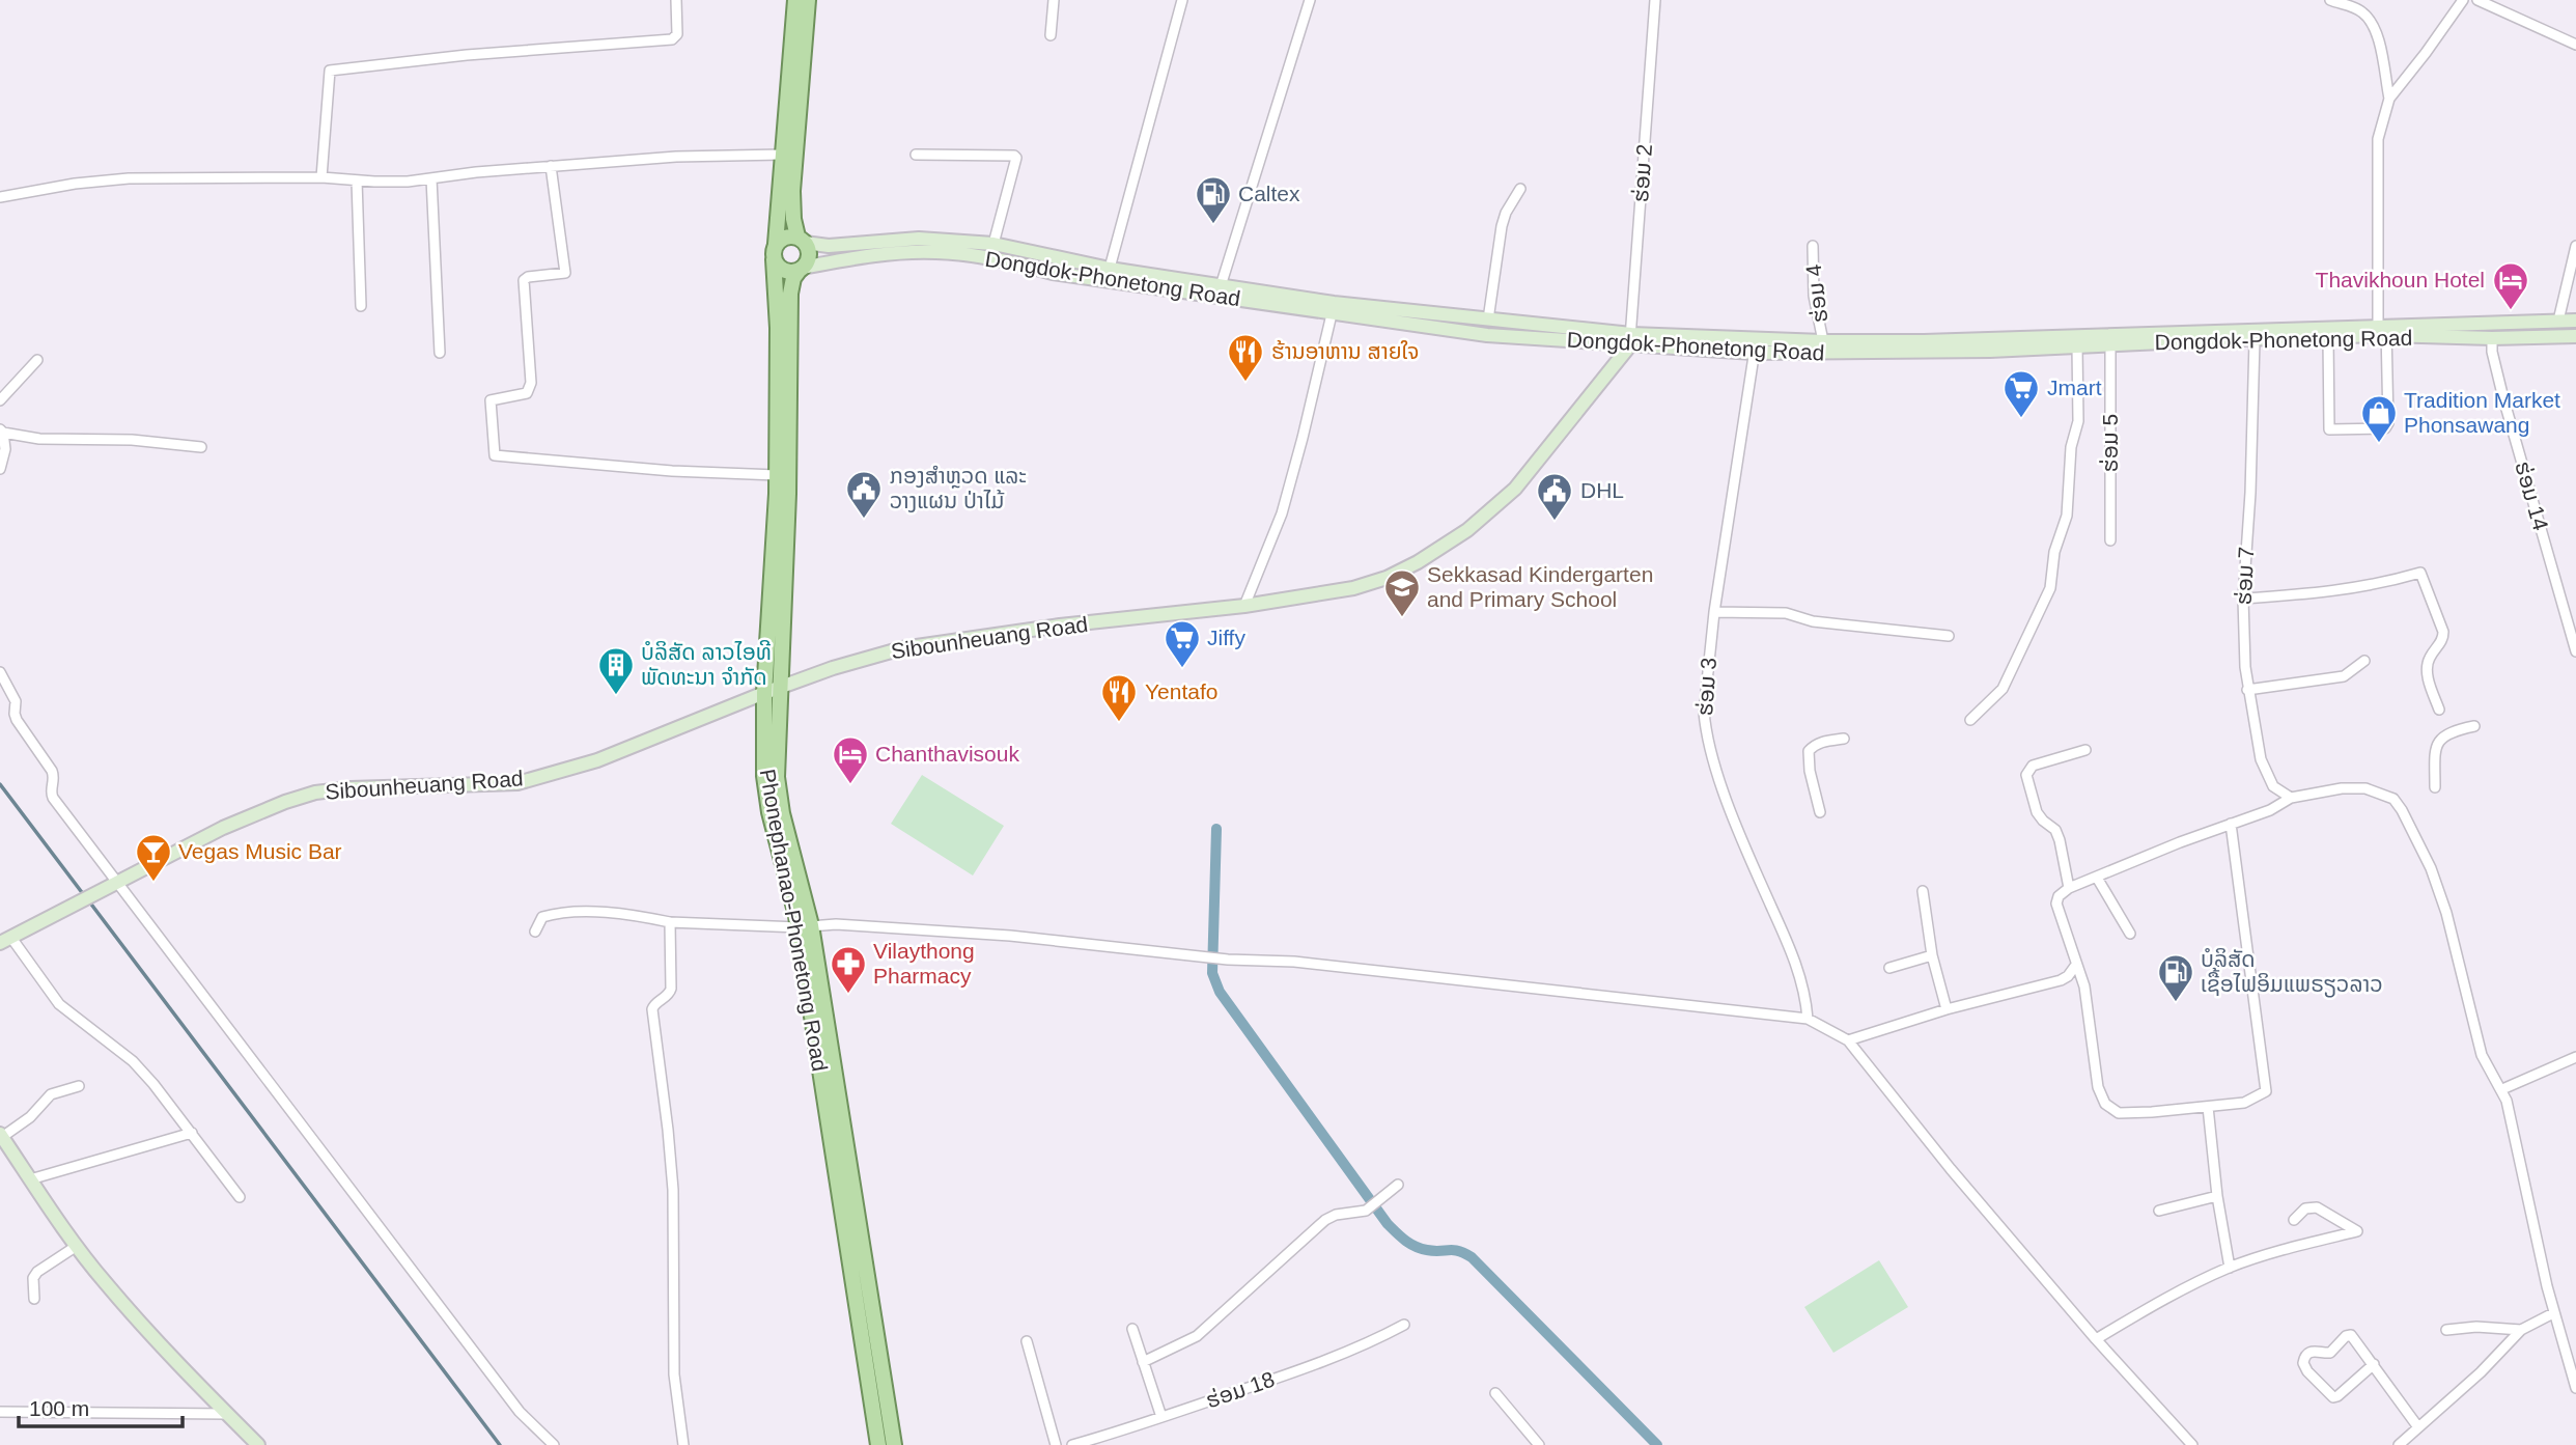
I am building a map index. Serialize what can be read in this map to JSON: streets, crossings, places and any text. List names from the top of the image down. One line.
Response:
{"streets":{"main road":["Dongdok-Phonetong Road","Sibounheuang Road","Phonephanao-Phonetong Road"],"street":["ຮ່ອມ 2","ຮ່ອມ 4","ຮ່ອມ 5","ຮ່ອມ 14","ຮ່ອມ 7","ຮ່ອມ 3","ຮ່ອມ 18"]},"crossings":[["ຮ່ອມ 2","Dongdok-Phonetong Road"],["ຮ່ອມ 2","Sibounheuang Road"],["Dongdok-Phonetong Road","ຮ່ອມ 4"],["Dongdok-Phonetong Road","ຮ່ອມ 5"],["Dongdok-Phonetong Road","ຮ່ອມ 14"],["Dongdok-Phonetong Road","ຮ່ອມ 7"],["Dongdok-Phonetong Road","Sibounheuang Road"],["Dongdok-Phonetong Road","ຮ່ອມ 3"],["Sibounheuang Road","Phonephanao-Phonetong Road"]],"places":{"fuel station":["Caltex","ບໍລິສັດ ເຊື້ອໄຟອິມແພຣຽວລາວ"],"hotel":["Thavikhoun Hotel","Chanthavisouk"],"restaurant":["ຮ້ານອາຫານ ສາຍໃຈ","Yentafo"],"supermarket":["Jmart","Jiffy"],"shop":["Tradition Market Phonsawang"],"public building":["ກອງສໍາຫຼວດ ແລະ ວາງແຜນ ປ່າໄມ້","DHL"],"school or university":["Sekkasad Kindergarten and Primary School"],"building":["ບໍລິສັດ ລາວໄອທີ ພັດທະນາ ຈຳກັດ"],"bar":["Vegas Music Bar"],"pharmacy":["Vilaythong Pharmacy"]},"scale_bar":"100 m"}
